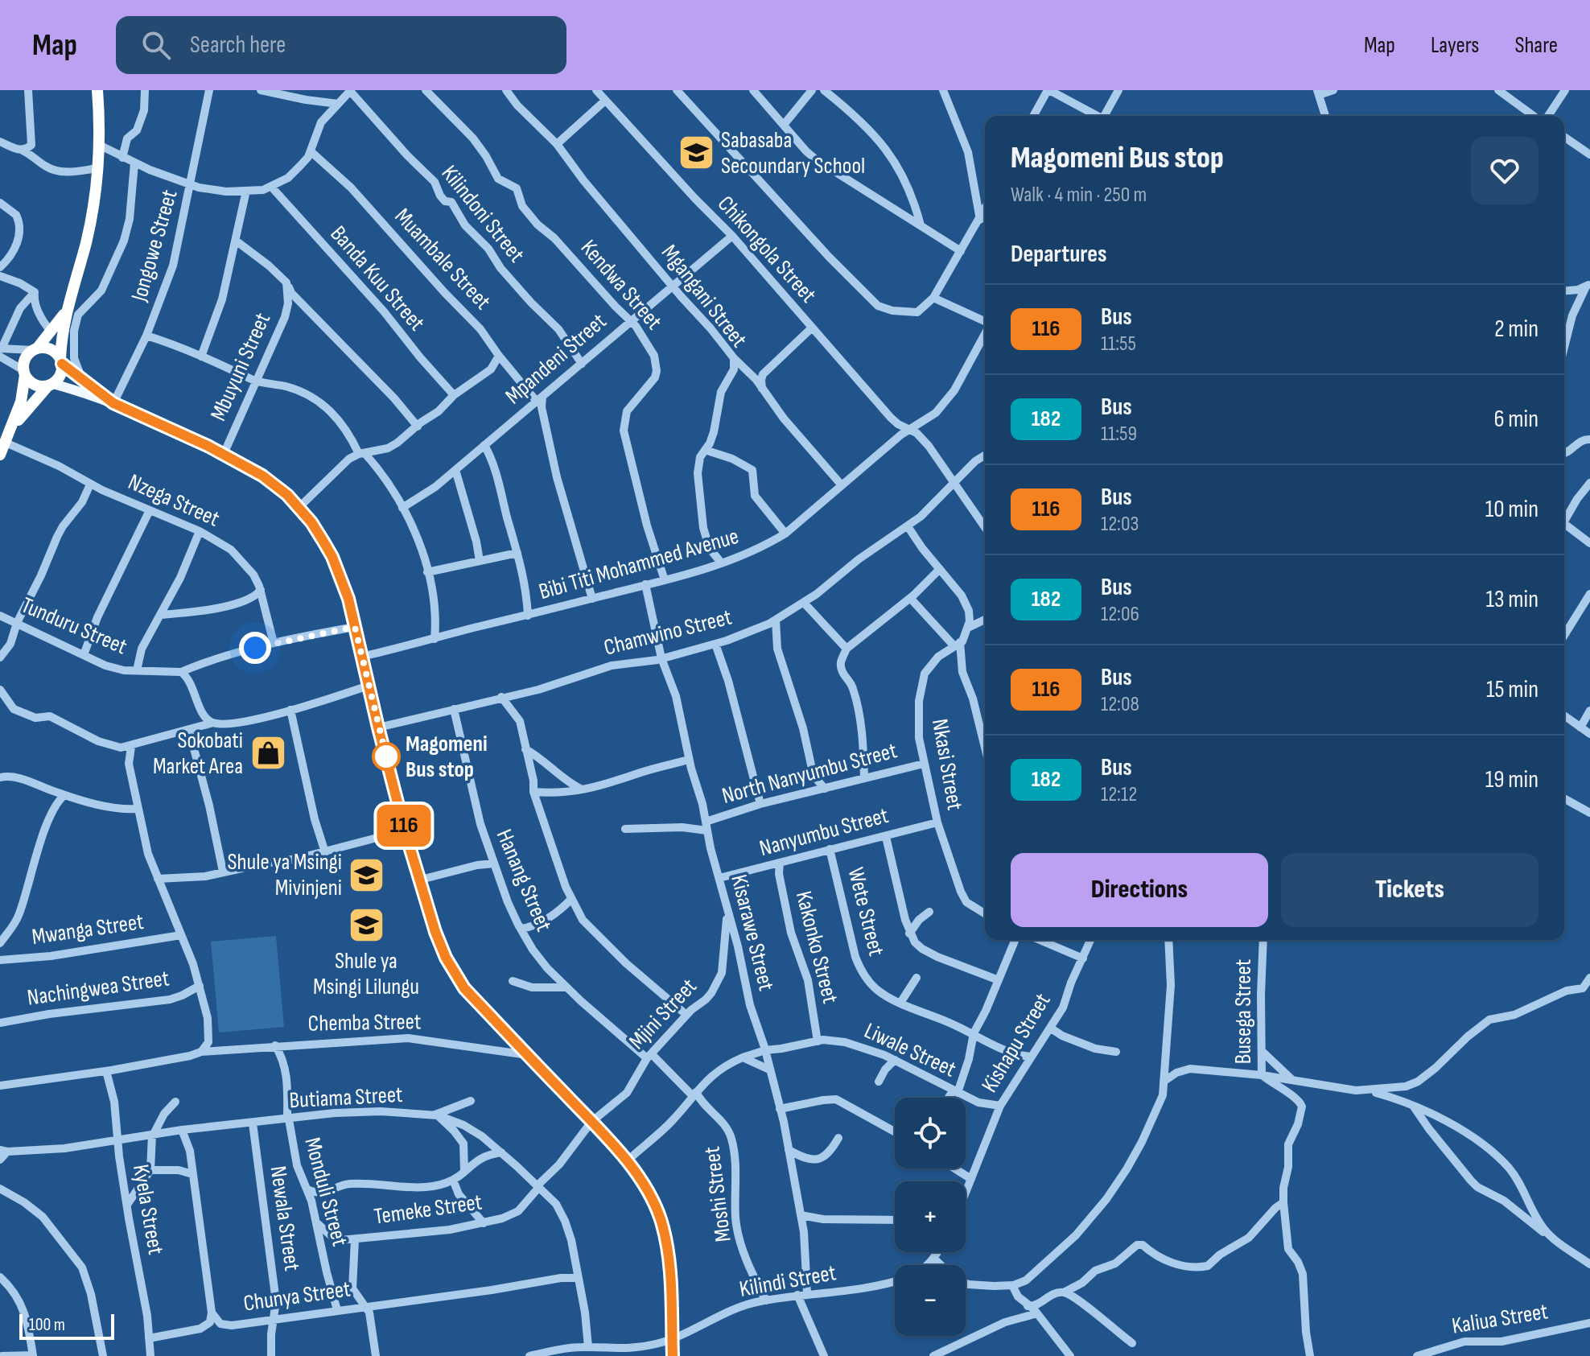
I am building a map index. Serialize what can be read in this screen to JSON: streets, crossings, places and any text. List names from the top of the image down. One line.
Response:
{"streets":{"street":["Kilindoni Street","Jongowe Street","Chikongola Street","Muambale Street","Banda Kuu Street","Kendwa Street","Mgangani Street","Mpandeni Street","Mbuyuni Street","Nzega Street","Bibi Titi Mohammed Avenue","Tunduru Street","Chamwino Street","Nkasi Street","North Nanyumbu Street","Nanyumbu Street","Hanang Street","Wete Street","Mwanga Street","Kisarawe Street","Kakonko Street","Nachingwea Street","Busega Street","Mjini Street","Chemba Street","Kishapu Street","Liwale Street","Butiama Street","Monduli Street","Moshi Street","Kyela Street","Temeke Street","Newala Street","Kilindi Street","Chunya Street","Kaliua Street"]},"crossings":[["Kilindoni Street","Mpandeni Street"],["Chikongola Street","Mpandeni Street"],["Chikongola Street","Bibi Titi Mohammed Avenue"],["Muambale Street","Mpandeni Street"],["Kendwa Street","Mpandeni Street"],["Kendwa Street","Bibi Titi Mohammed Avenue"],["Mgangani Street","Mpandeni Street"],["Mgangani Street","Bibi Titi Mohammed Avenue"],["Bibi Titi Mohammed Avenue","Kisarawe Street"],["Chamwino Street","Hanang Street"],["Chamwino Street","Kisarawe Street"],["Nkasi Street","North Nanyumbu Street"],["Nkasi Street","Nanyumbu Street"],["North Nanyumbu Street","Kisarawe Street"],["Nanyumbu Street","Wete Street"],["Nanyumbu Street","Kisarawe Street"],["Nanyumbu Street","Kakonko Street"],["Hanang Street","Mjini Street"],["Hanang Street","Moshi Street"],["Wete Street","Kishapu Street"],["Kisarawe Street","Mjini Street"],["Kisarawe Street","Liwale Street"],["Kisarawe Street","Kilindi Street"],["Kakonko Street","Liwale Street"],["Mjini Street","Butiama Street"],["Mjini Street","Moshi Street"],["Mjini Street","Temeke Street"],["Chemba Street","Monduli Street"],["Chemba Street","Kyela Street"],["Kishapu Street","Liwale Street"],["Butiama Street","Monduli Street"],["Butiama Street","Kyela Street"],["Butiama Street","Temeke Street"],["Butiama Street","Newala Street"],["Butiama Street","Kilindi Street"],["Butiama Street","Chunya Street"],["Monduli Street","Temeke Street"],["Monduli Street","Chunya Street"],["Moshi Street","Kilindi Street"],["Newala Street","Chunya Street"]],"places":{"school or university":["Sabasaba Secoundary School","Shule ya Msingi Mivinjeni","Shule ya Msingi Lilungu"],"shop":["Sokobati Market Area"],"other":["Magomeni Bus stop"]},"lines":["bus line 116"],"scale_bar":"100 m","page":{"header":"Map","search":"Search here","nav":["Map","Layers","Share"],"on_map":"116","heading":[["Magomeni Bus stop","Walk · 4 min · 250 m"],"Departures"],"list":[{"mark":"116","name":"Bus","note":"11:55","value":"2 min"},{"mark":"182","name":"Bus","note":"11:59","value":"6 min"},{"mark":"116","name":"Bus","note":"12:03","value":"10 min"},{"mark":"182","name":"Bus","note":"12:06","value":"13 min"},{"mark":"116","name":"Bus","note":"12:08","value":"15 min"},{"mark":"182","name":"Bus","note":"12:12","value":"19 min"}],"buttons":["Directions","Tickets"],"map_buttons":["+","−"],"scale":"100 m"}}
